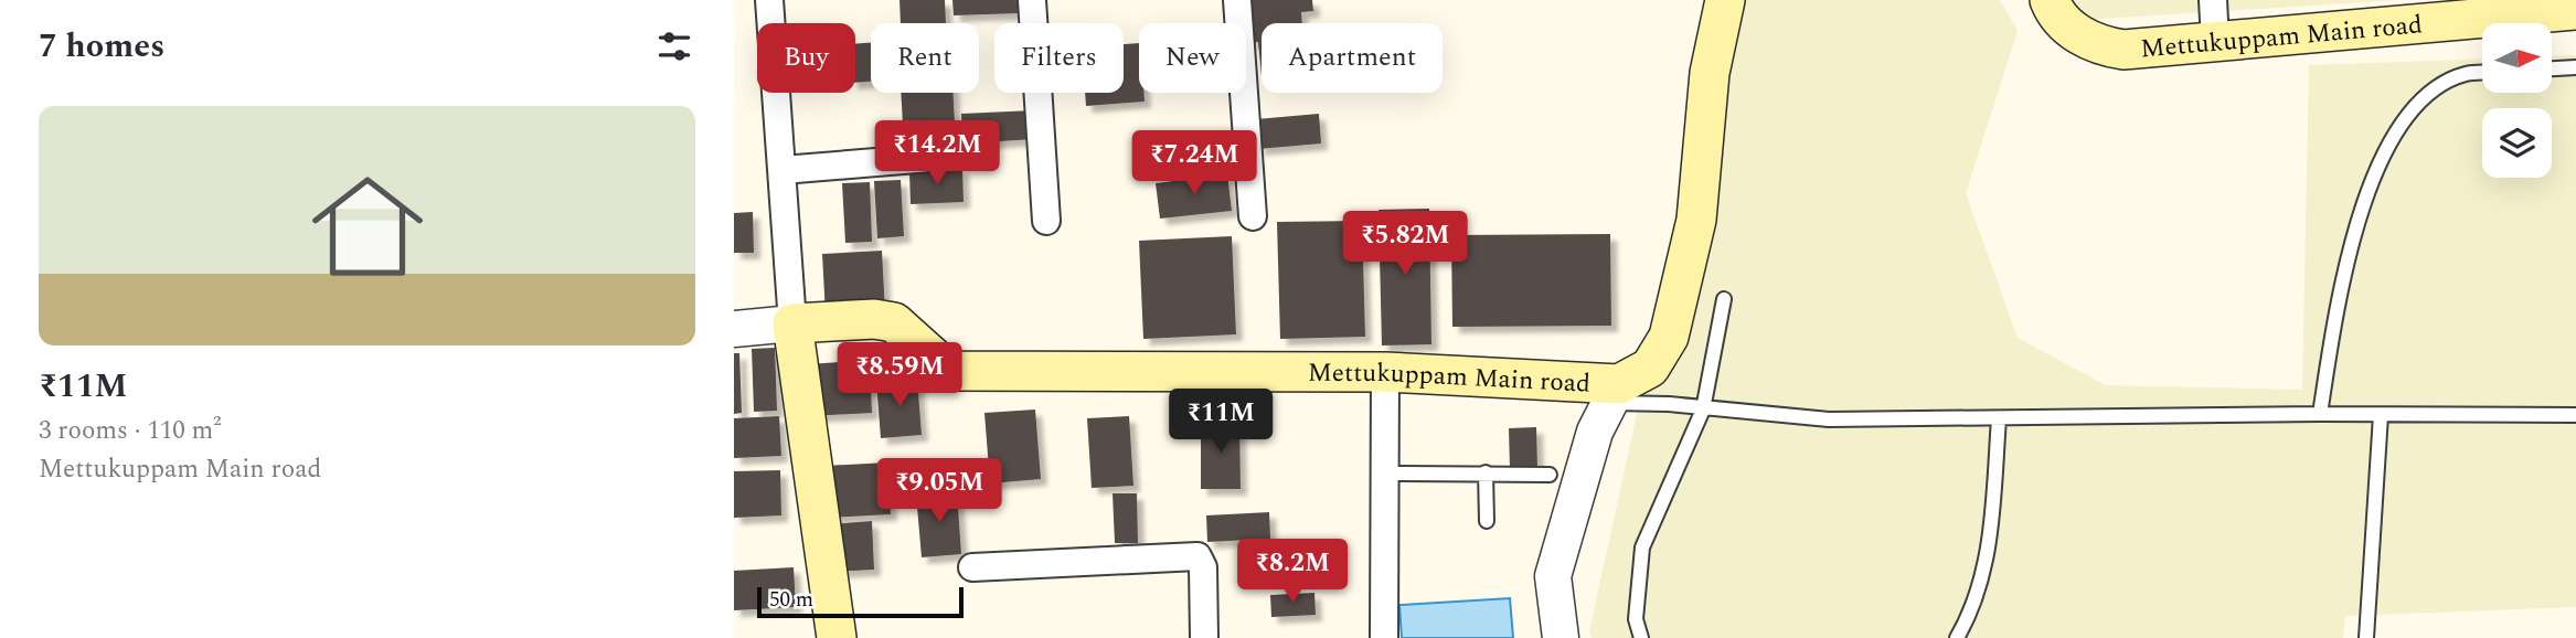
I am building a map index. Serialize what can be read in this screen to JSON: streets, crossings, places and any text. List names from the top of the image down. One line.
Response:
{"streets":{"main road":["Mettukuppam Main road"]},"scale_bar":"50 m","north":"right","page":{"heading":"7 homes","chip":["Buy","Rent","Filters","New","Apartment"],"list":[{"name":"₹11M","note":"3 rooms · 110 m² · Mettukuppam Main road"}],"price":["₹14.2M","₹7.24M","₹5.82M","₹8.59M","₹11M","₹9.05M","₹8.2M"],"scale":"50 m"}}
